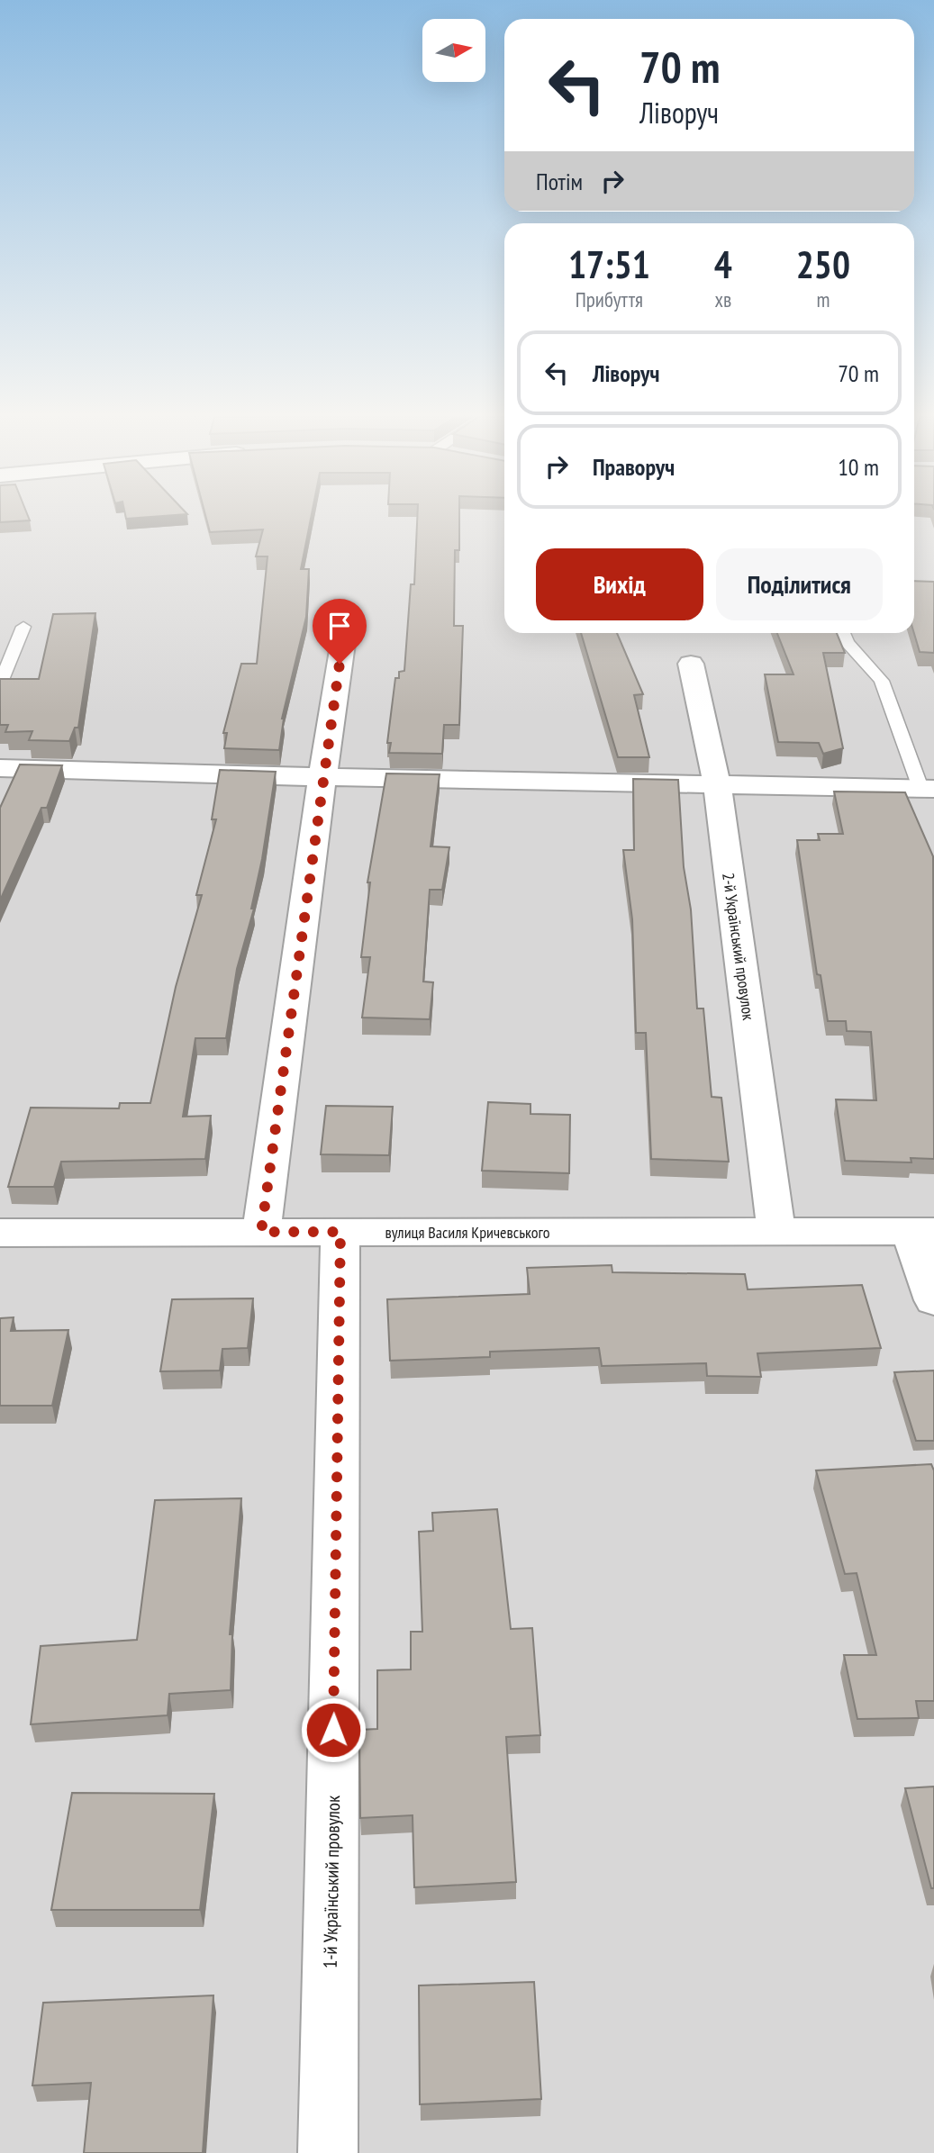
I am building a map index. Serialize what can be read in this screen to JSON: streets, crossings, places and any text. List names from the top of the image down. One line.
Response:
{"streets":{"street":["2-й Український провулок","вулиця Василя Кричевського","1-й Український провулок"]},"crossings":[["2-й Український провулок","вулиця Василя Кричевського"],["вулиця Василя Кричевського","1-й Український провулок"]],"north":"right","page":{"turn":["70 m","Ліворуч"],"then":"Потім","eta":["17:51","Прибуття","4","хв","250","m"],"list":[{"name":"Ліворуч","value":"70 m"},{"name":"Праворуч","value":"10 m"}],"buttons":["Вихід","Поділитися"]}}
